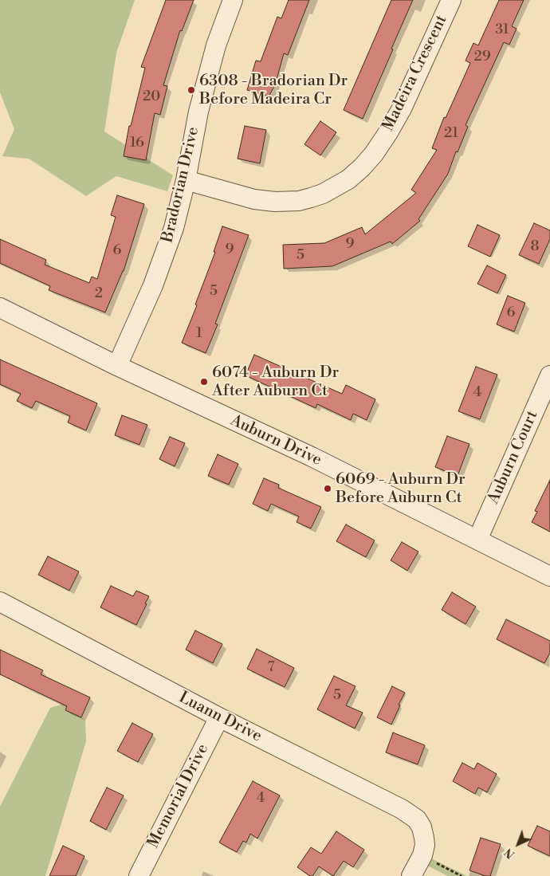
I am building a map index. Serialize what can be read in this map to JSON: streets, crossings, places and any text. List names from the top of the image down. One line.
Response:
{"streets":{"street":["Madeira Crescent","Bradorian Drive","Auburn Drive","Auburn Court","Luann Drive","Memorial Drive"]},"crossings":[["Madeira Crescent","Bradorian Drive"],["Bradorian Drive","Auburn Drive"],["Auburn Drive","Auburn Court"],["Luann Drive","Memorial Drive"]],"places":["6308 - Bradorian Dr Before Madeira Cr","6074 - Auburn Dr After Auburn Ct","6069 - Auburn Dr Before Auburn Ct"],"house_numbers":["31","29","20","21","16","9","8","9","6","5","5","2","6","1","4","7","5","4"],"north":"bottom left"}
